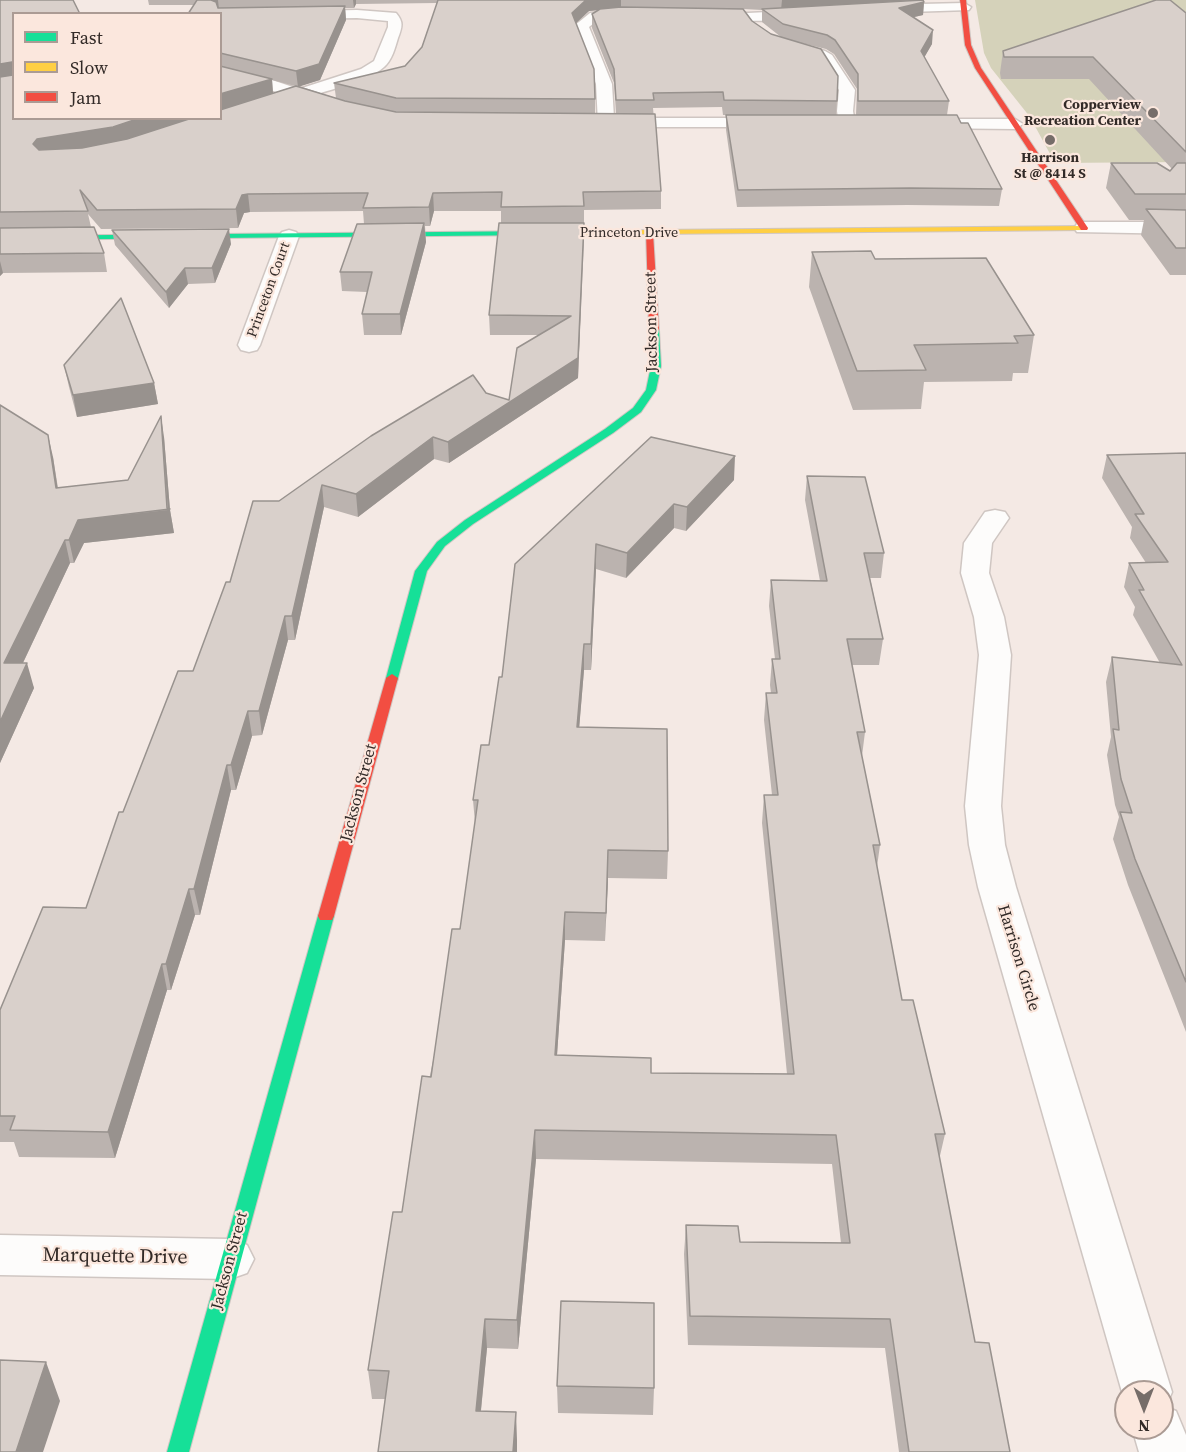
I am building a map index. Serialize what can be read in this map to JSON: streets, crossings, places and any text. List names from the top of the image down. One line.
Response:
{"streets":{"street":["Princeton Drive","Princeton Court","Jackson Street","Harrison Circle","Marquette Drive"]},"crossings":[["Princeton Drive","Princeton Court"],["Princeton Drive","Jackson Street"],["Jackson Street","Marquette Drive"]],"places":["Copperview Recreation Center","Harrison St @ 8414 S"],"legend":["Fast","Slow","Jam"],"north":"bottom"}
